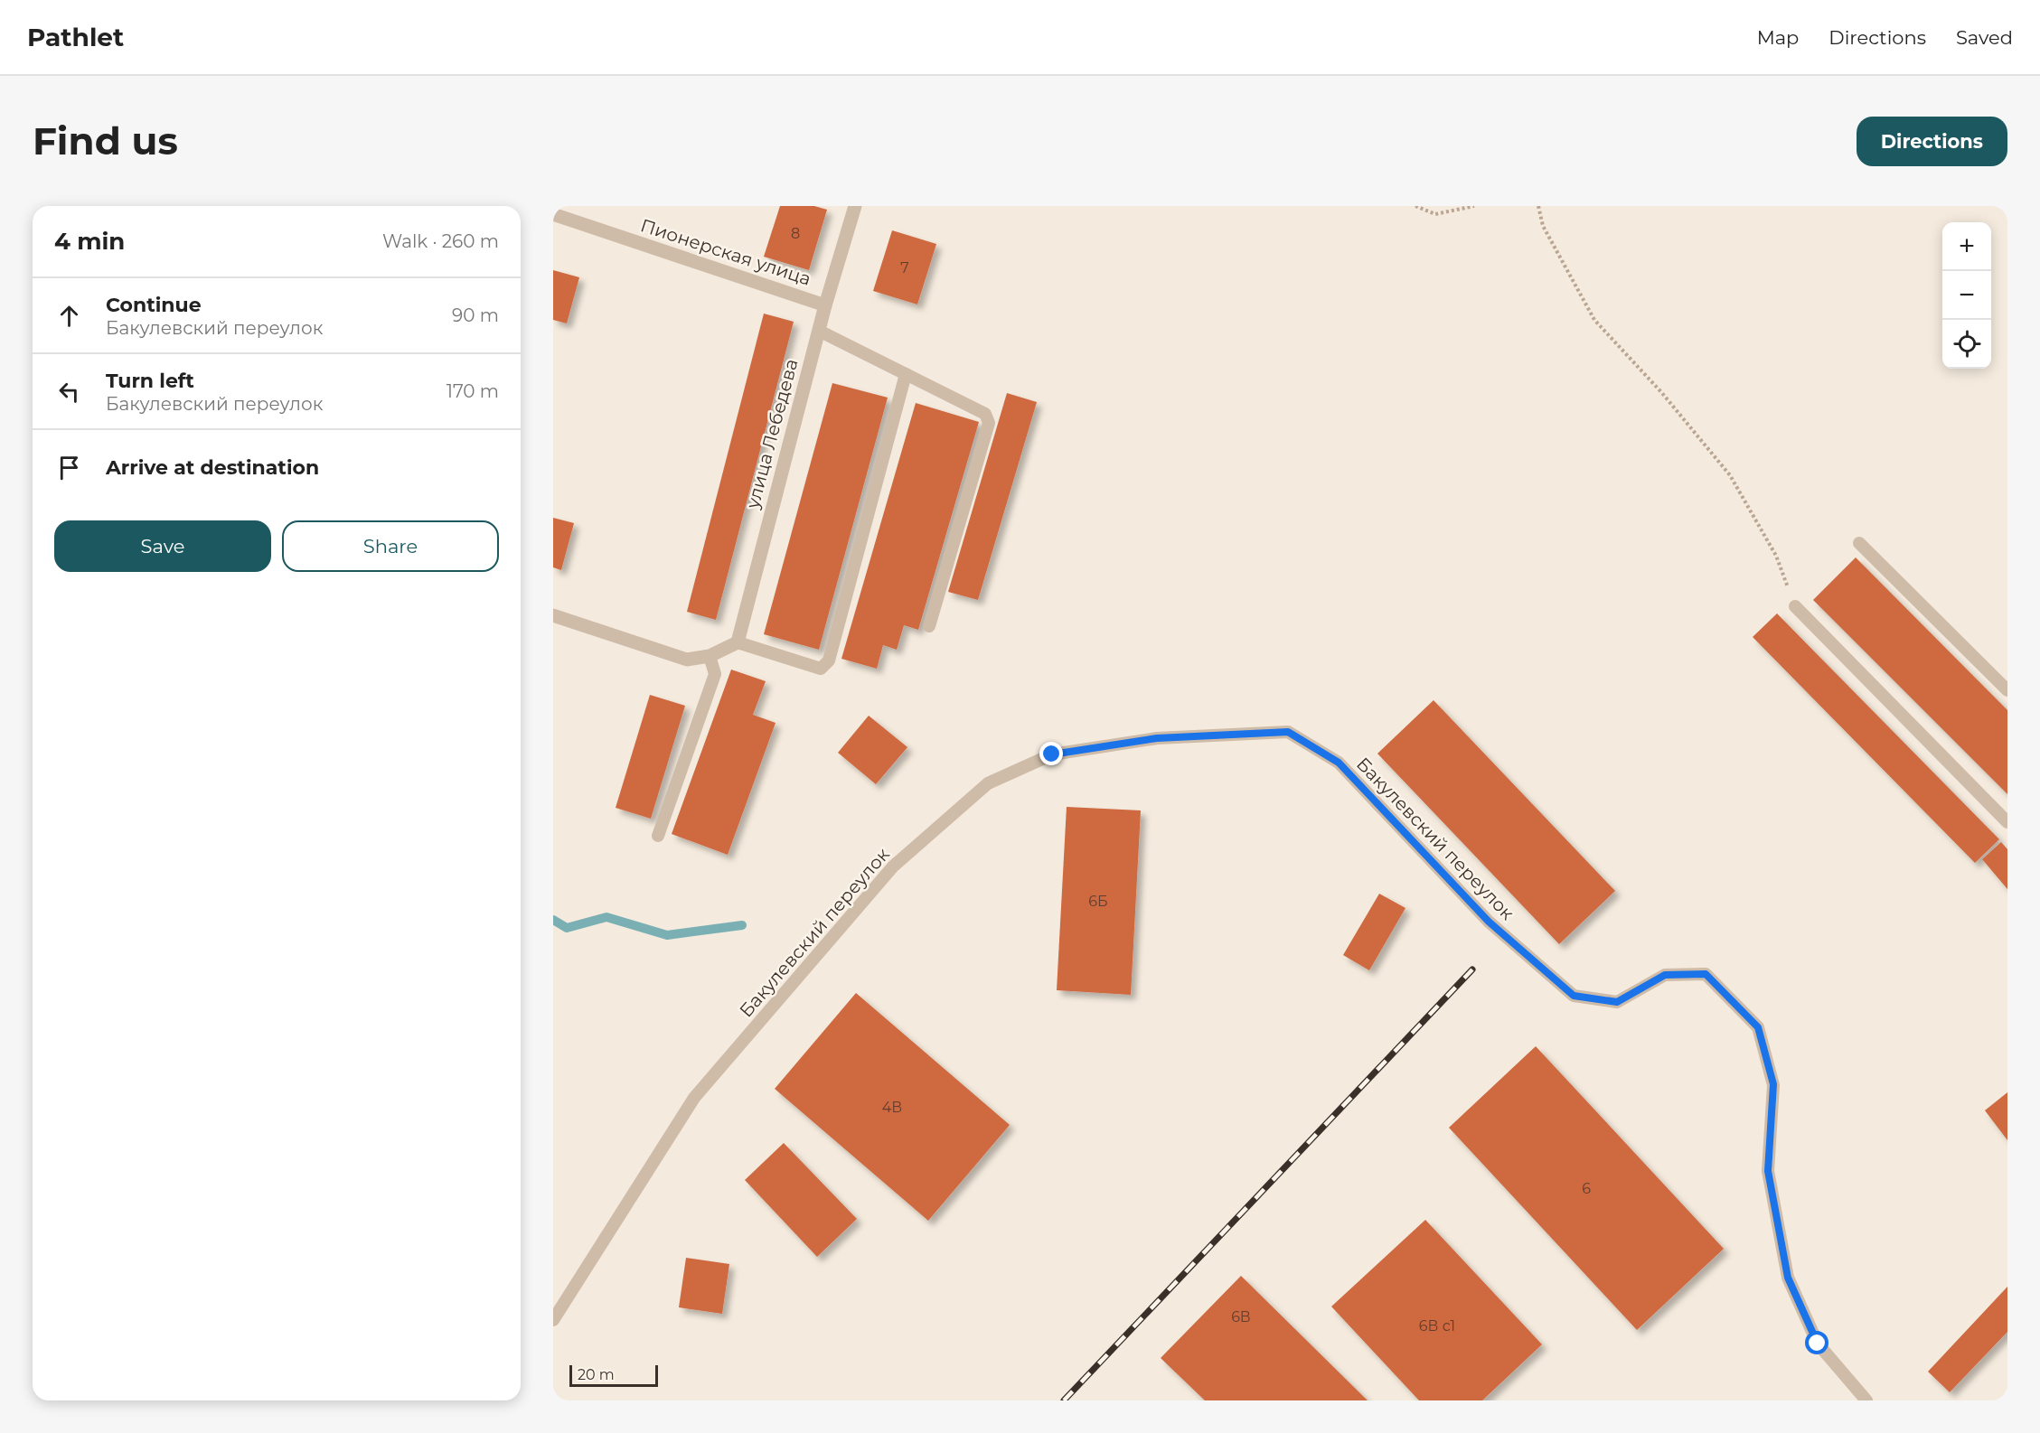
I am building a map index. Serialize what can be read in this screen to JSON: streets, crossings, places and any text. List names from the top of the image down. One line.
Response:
{"streets":{"street":["Пионерская улица","улица Лебедева"],"lane":["Бакулевский переулок"]},"crossings":[["Пионерская улица","улица Лебедева"]],"house_numbers":["8","7","6Б","4В","6","6В","6В с1"],"scale_bar":"20 m","page":{"header":"Pathlet","nav":["Map","Directions","Saved"],"buttons":["Directions",["Save","Share"]],"title":"Find us","heading":["4 min","Walk · 260 m"],"map_buttons":["+","−"],"list":[["Continue","Бакулевский переулок","90 m"],["Turn left","Бакулевский переулок","170 m"],"Arrive at destination"],"scale":"20 m"}}
